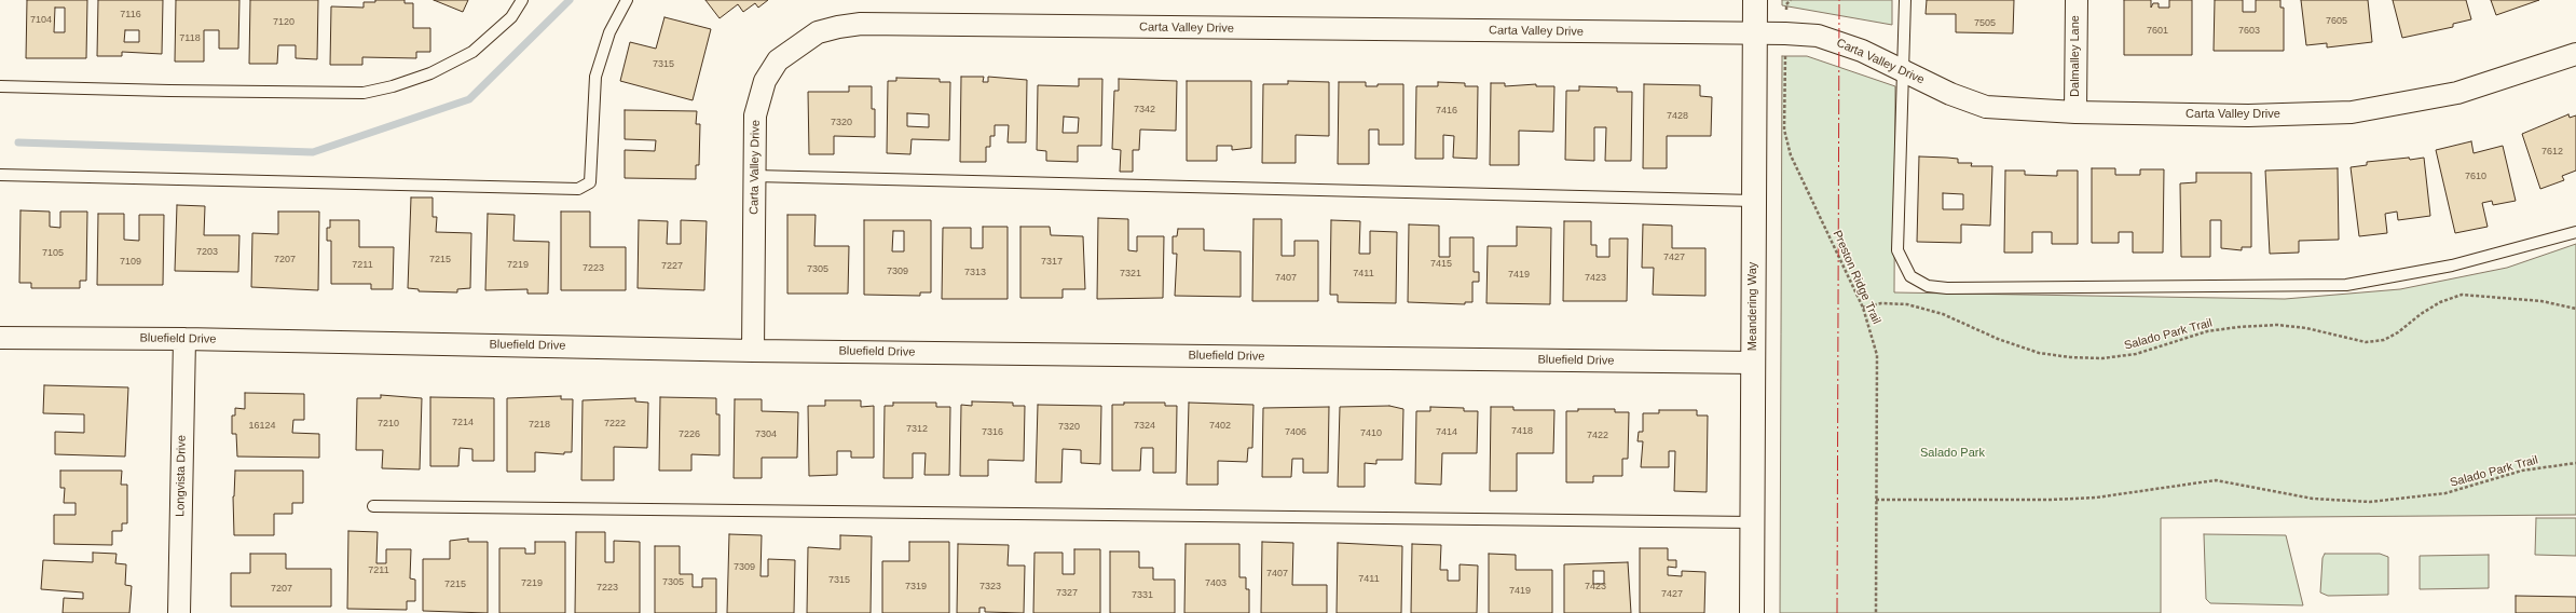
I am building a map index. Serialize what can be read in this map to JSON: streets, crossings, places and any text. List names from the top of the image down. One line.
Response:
{"streets":{"street":["Carta Valley Drive","Dalmalley Lane","Meandering Way","Bluefield Drive","Longvista Drive"],"path":["Preston Ridge Trail","Salado Park Trail"]},"crossings":[["Carta Valley Drive","Dalmalley Lane"],["Carta Valley Drive","Meandering Way"],["Carta Valley Drive","Bluefield Drive"],["Preston Ridge Trail","Salado Park Trail"],["Meandering Way","Bluefield Drive"],["Bluefield Drive","Longvista Drive"]],"parks":["Salado Park"],"house_numbers":["7116","7104","7605","7120","7505","7601","7603","7118","7315","7342","7416","7428","7320","7612","7610","7203","7105","7427","7207","7215","7109","7317","7415","7211","7219","7227","7223","7305","7309","7313","7321","7411","7419","7407","7423","7214","7210","7222","7218","16124","7324","7402","7320","7312","7418","7316","7406","7414","7410","7226","7304","7422","7309","7211","7407","7411","7315","7305","7219","7403","7215","7319","7323","7423","7223","7207","7419","7327","7427","7331"]}
